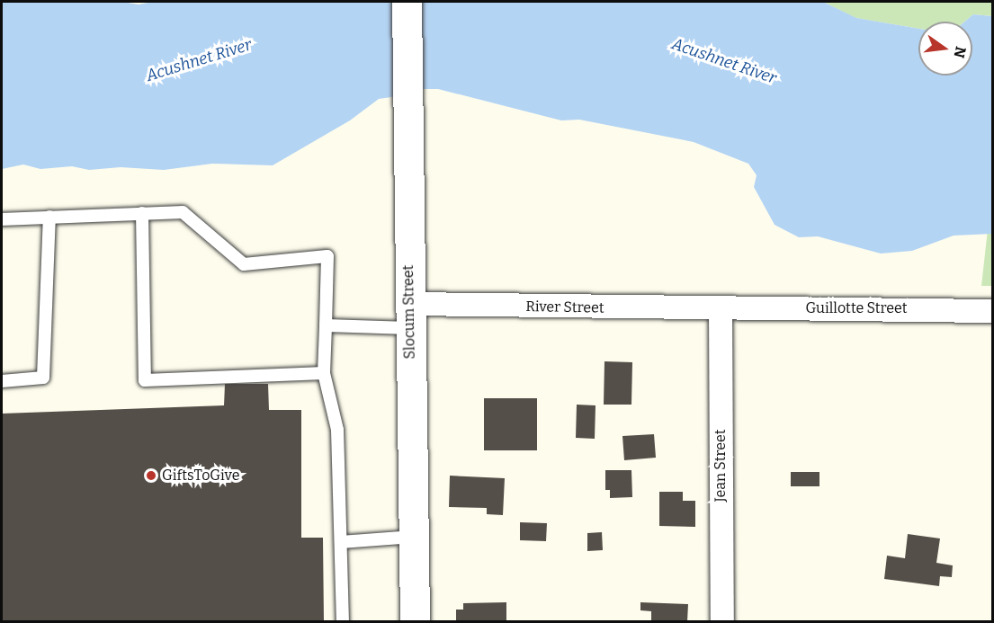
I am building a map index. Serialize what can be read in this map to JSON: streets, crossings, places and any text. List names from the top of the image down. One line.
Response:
{"streets":{"street":["River Street","Guillotte Street","Slocum Street","Jean Street"]},"crossings":[["River Street","Guillotte Street"],["River Street","Slocum Street"],["River Street","Jean Street"],["Guillotte Street","Jean Street"]],"water":["Acushnet River"],"places":["GiftsToGive"],"north":"right"}
